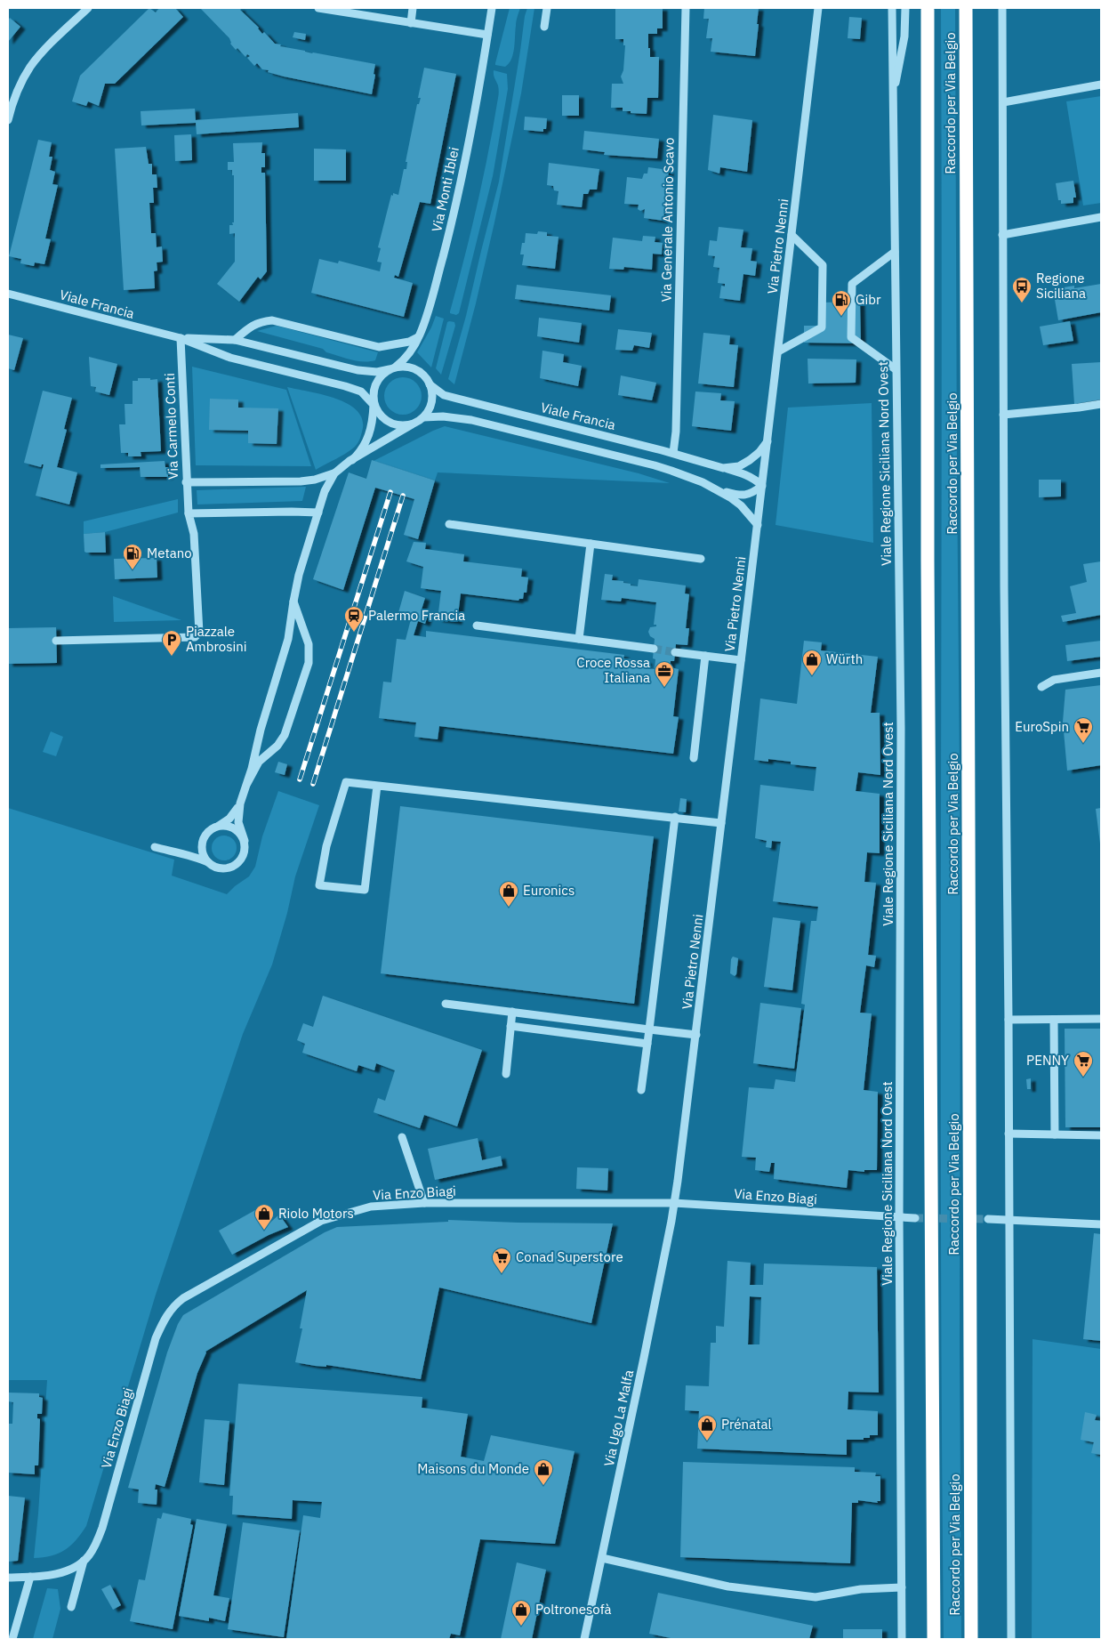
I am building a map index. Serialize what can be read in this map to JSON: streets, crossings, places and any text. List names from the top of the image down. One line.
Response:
{"streets":{"highway":["Raccordo per Via Belgio"],"street":["Via Monti Iblei","Via Generale Antonio Scavo","Via Pietro Nenni","Viale Francia","Via Carmelo Conti","Viale Regione Siciliana Nord Ovest","Via Enzo Biagi","Via Ugo La Malfa"]},"crossings":[["Via Monti Iblei","Viale Francia"],["Via Generale Antonio Scavo","Viale Francia"],["Via Pietro Nenni","Viale Francia"],["Via Pietro Nenni","Via Enzo Biagi"],["Via Pietro Nenni","Via Ugo La Malfa"],["Viale Francia","Via Carmelo Conti"],["Viale Regione Siciliana Nord Ovest","Via Enzo Biagi"],["Via Enzo Biagi","Via Ugo La Malfa"]],"places":{"bus stop":["Regione Siciliana"],"fuel station":["Gibr","Metano"],"station":["Palermo Francia"],"parking":["Piazzale Ambrosini"],"shop":["Würth","Euronics","Riolo Motors","Prénatal","Maisons du Monde","Poltronesofà"],"office":["Croce Rossa Italiana"],"supermarket":["EuroSpin","PENNY","Conad Superstore"]}}
